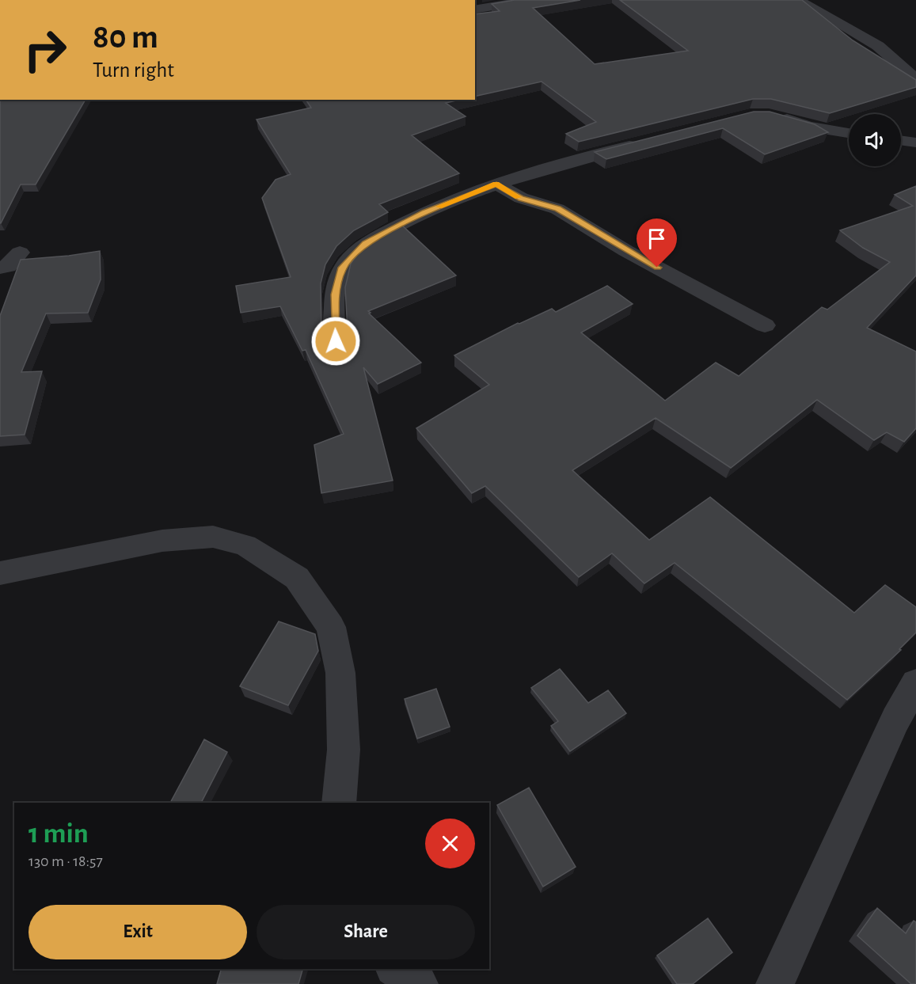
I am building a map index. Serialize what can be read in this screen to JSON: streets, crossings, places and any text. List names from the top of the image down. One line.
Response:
{"page":{"turn":["80 m","Turn right"],"heading":["1 min","130 m · 18:57"],"buttons":["Exit","Share"]}}
